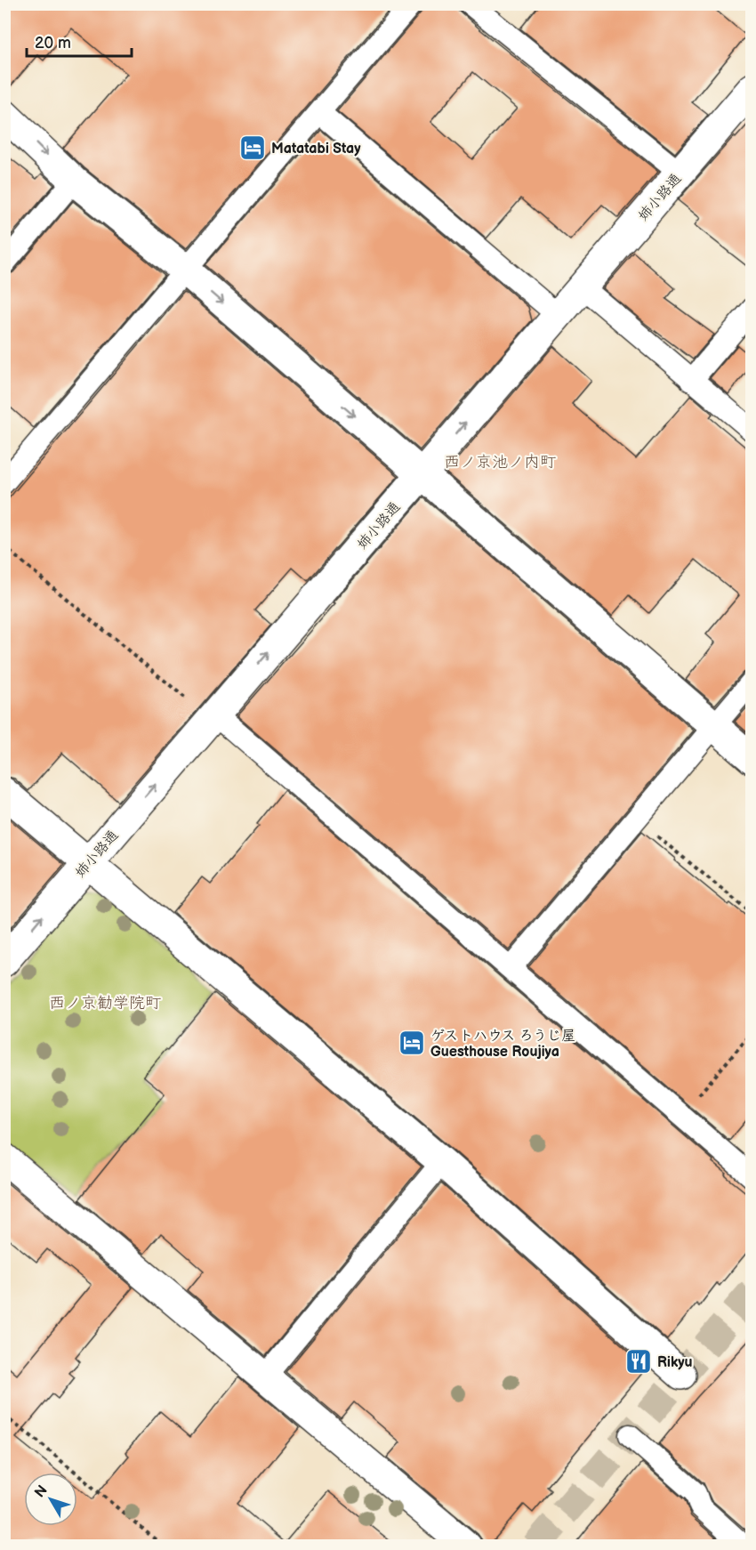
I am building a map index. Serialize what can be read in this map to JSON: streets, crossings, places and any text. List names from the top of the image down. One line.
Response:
{"streets":{"street":["姉小路通"]},"one_way":["姉小路通"],"districts":["西ノ京池ノ内町","西ノ京勧学院町"],"places":{"hotel":["Matatabi Stay","ゲストハウス ろうじ屋 Guesthouse Roujiya"],"restaurant":["Rikyu"]},"scale_bar":"20 m","north":"top left"}
